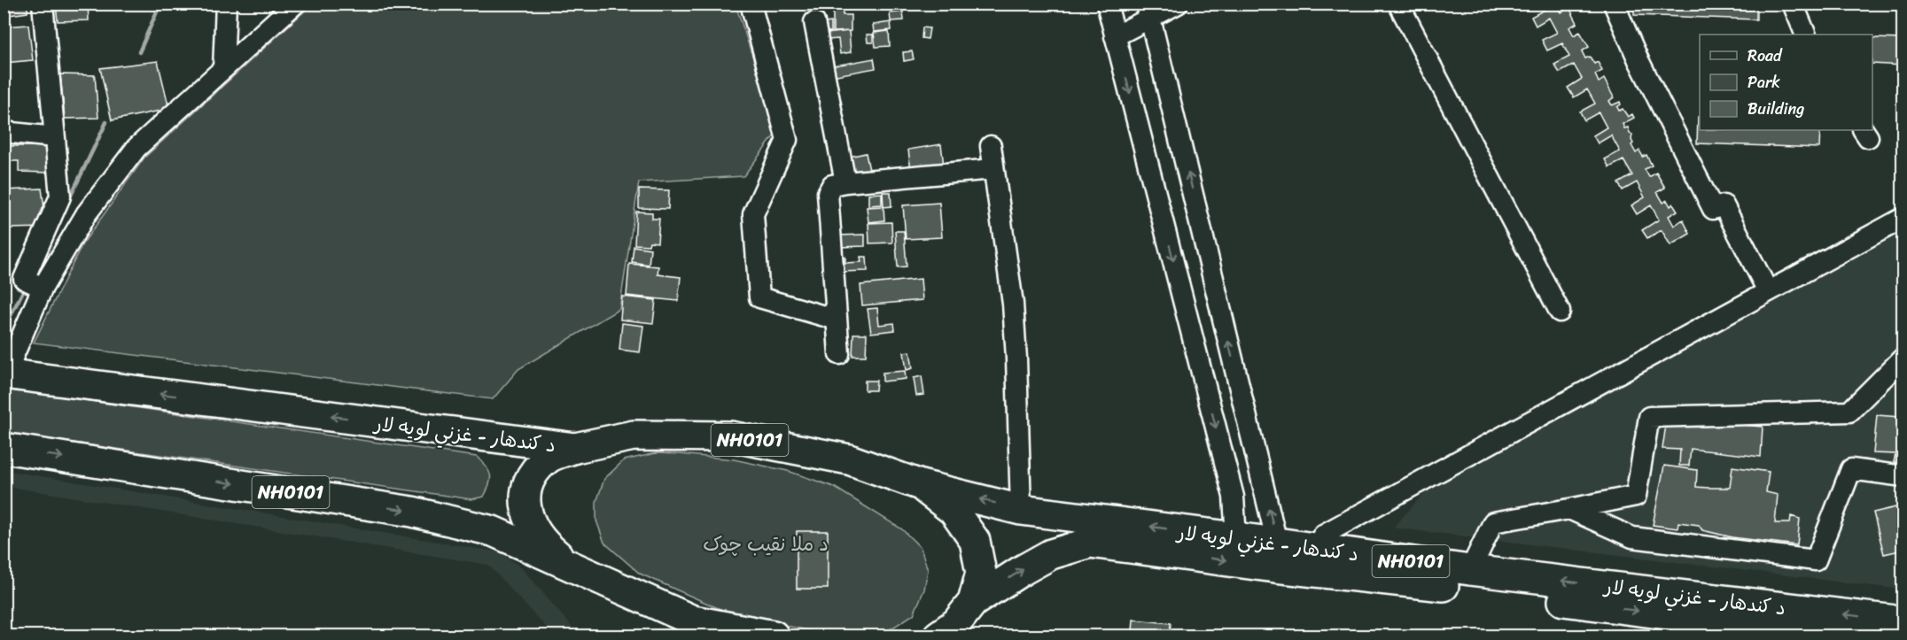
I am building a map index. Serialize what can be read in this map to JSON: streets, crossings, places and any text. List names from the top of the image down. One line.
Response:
{"streets":{"highway":["د کندهار - غزني لويه لار","NH0101"]},"crossings":[["د کندهار - غزني لويه لار","NH0101"]],"parks":["د ملا نقيب چوک"],"legend":["Road","Park","Building"]}
